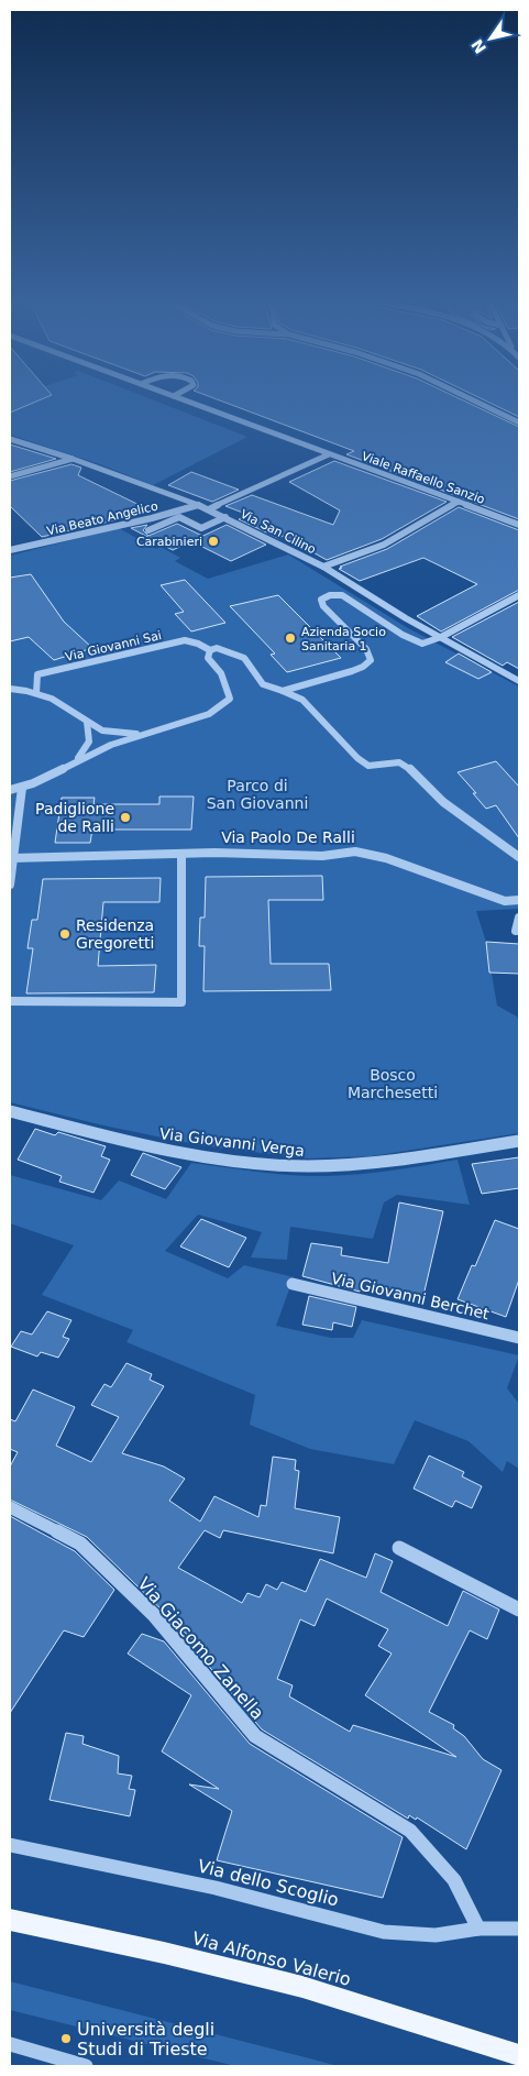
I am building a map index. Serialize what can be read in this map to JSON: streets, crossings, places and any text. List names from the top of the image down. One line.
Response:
{"streets":{"main road":["Via Alfonso Valerio"],"street":["Viale Raffaello Sanzio","Via Beato Angelico","Via San Cilino","Via Giovanni Sai","Via Paolo De Ralli","Via Giovanni Verga","Via Giovanni Berchet","Via Giacomo Zanella","Via dello Scoglio"]},"crossings":[["Via Beato Angelico","Via San Cilino"],["Via Giacomo Zanella","Via dello Scoglio"]],"parks":["Parco di San Giovanni","Bosco Marchesetti"],"places":["Carabinieri","Azienda Socio Sanitaria 1","Padiglione de Ralli","Residenza Gregoretti","Università degli Studi di Trieste"],"north":"bottom left"}
